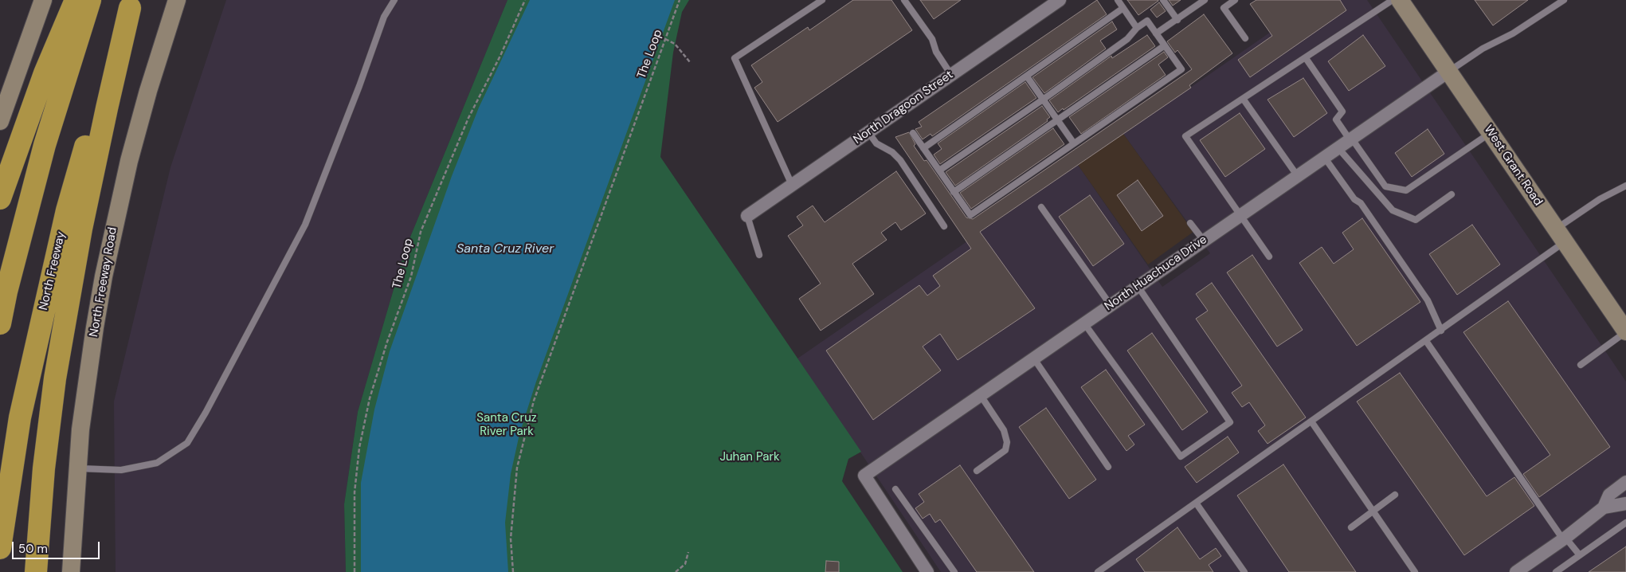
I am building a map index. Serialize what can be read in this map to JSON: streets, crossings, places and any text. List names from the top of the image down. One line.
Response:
{"streets":{"highway":["North Freeway"],"main road":["West Grant Road","North Freeway Road"],"street":["North Dragoon Street","North Huachuca Drive"],"path":["The Loop"]},"crossings":[["West Grant Road","North Huachuca Drive"]],"water":["Santa Cruz River"],"parks":["Santa Cruz River Park","Juhan Park"],"scale_bar":"50 m"}
